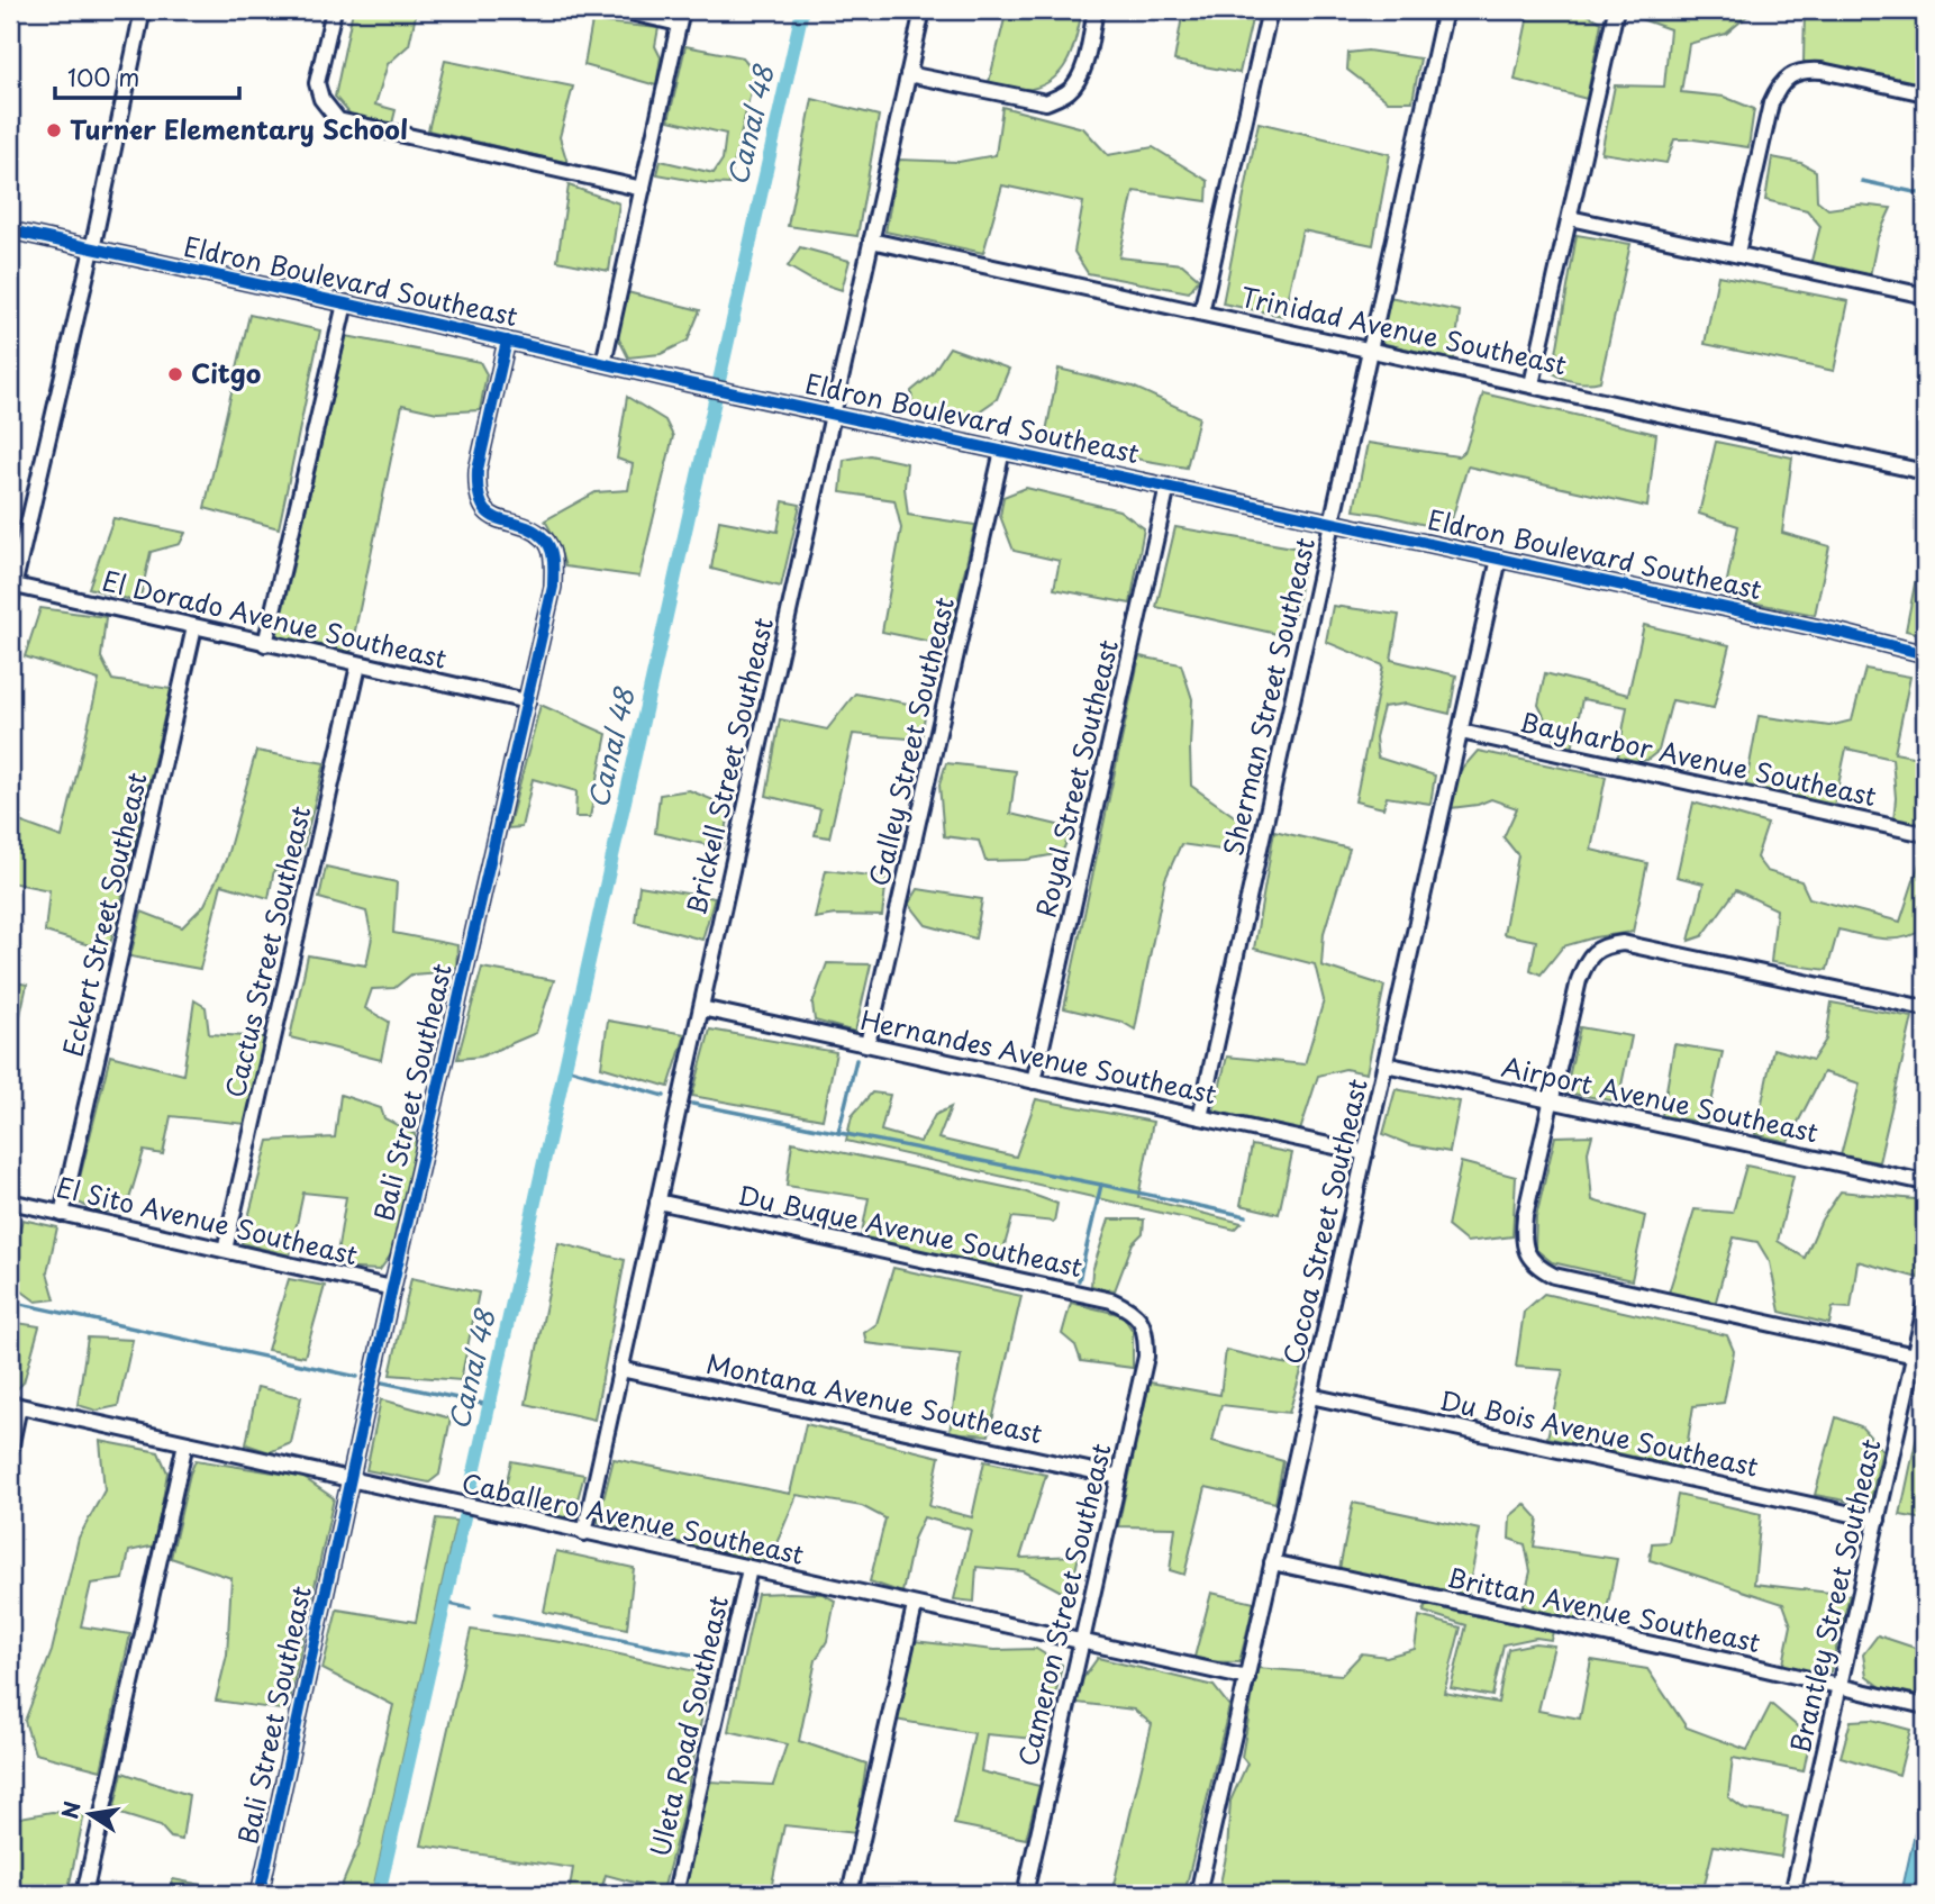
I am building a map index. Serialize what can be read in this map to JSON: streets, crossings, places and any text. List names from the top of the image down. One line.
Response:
{"streets":{"street":["Eldron Boulevard Southeast","Trinidad Avenue Southeast","El Dorado Avenue Southeast","Sherman Street Southeast","Galley Street Southeast","Bayharbor Avenue Southeast","Brickell Street Southeast","Royal Street Southeast","Eckert Street Southeast","Cactus Street Southeast","Hernandes Avenue Southeast","Bali Street Southeast","Airport Avenue Southeast","El Sito Avenue Southeast","Cocoa Street Southeast","Du Buque Avenue Southeast","Montana Avenue Southeast","Du Bois Avenue Southeast","Caballero Avenue Southeast","Brantley Street Southeast","Cameron Street Southeast","Brittan Avenue Southeast","Uleta Road Southeast"]},"crossings":[["Eldron Boulevard Southeast","Sherman Street Southeast"],["Eldron Boulevard Southeast","Galley Street Southeast"],["Eldron Boulevard Southeast","Brickell Street Southeast"],["Eldron Boulevard Southeast","Royal Street Southeast"],["Eldron Boulevard Southeast","Bali Street Southeast"],["Eldron Boulevard Southeast","Cocoa Street Southeast"],["Trinidad Avenue Southeast","Sherman Street Southeast"],["Trinidad Avenue Southeast","Brickell Street Southeast"],["El Dorado Avenue Southeast","Eckert Street Southeast"],["El Dorado Avenue Southeast","Cactus Street Southeast"],["El Dorado Avenue Southeast","Bali Street Southeast"],["Sherman Street Southeast","Hernandes Avenue Southeast"],["Galley Street Southeast","Hernandes Avenue Southeast"],["Bayharbor Avenue Southeast","Cocoa Street Southeast"],["Brickell Street Southeast","Hernandes Avenue Southeast"],["Brickell Street Southeast","Du Buque Avenue Southeast"],["Brickell Street Southeast","Montana Avenue Southeast"],["Brickell Street Southeast","Caballero Avenue Southeast"],["Royal Street Southeast","Hernandes Avenue Southeast"],["Eckert Street Southeast","El Sito Avenue Southeast"],["Cactus Street Southeast","El Sito Avenue Southeast"],["Hernandes Avenue Southeast","Cocoa Street Southeast"],["Bali Street Southeast","El Sito Avenue Southeast"],["Bali Street Southeast","Caballero Avenue Southeast"],["Airport Avenue Southeast","Cocoa Street Southeast"],["Cocoa Street Southeast","Du Bois Avenue Southeast"],["Cocoa Street Southeast","Caballero Avenue Southeast"],["Cocoa Street Southeast","Brittan Avenue Southeast"],["Du Buque Avenue Southeast","Cameron Street Southeast"],["Montana Avenue Southeast","Cameron Street Southeast"],["Du Bois Avenue Southeast","Brantley Street Southeast"],["Caballero Avenue Southeast","Cameron Street Southeast"],["Caballero Avenue Southeast","Uleta Road Southeast"],["Brantley Street Southeast","Brittan Avenue Southeast"]],"water":["Canal 48"],"places":["Turner Elementary School","Citgo"],"scale_bar":"100 m","north":"left"}
